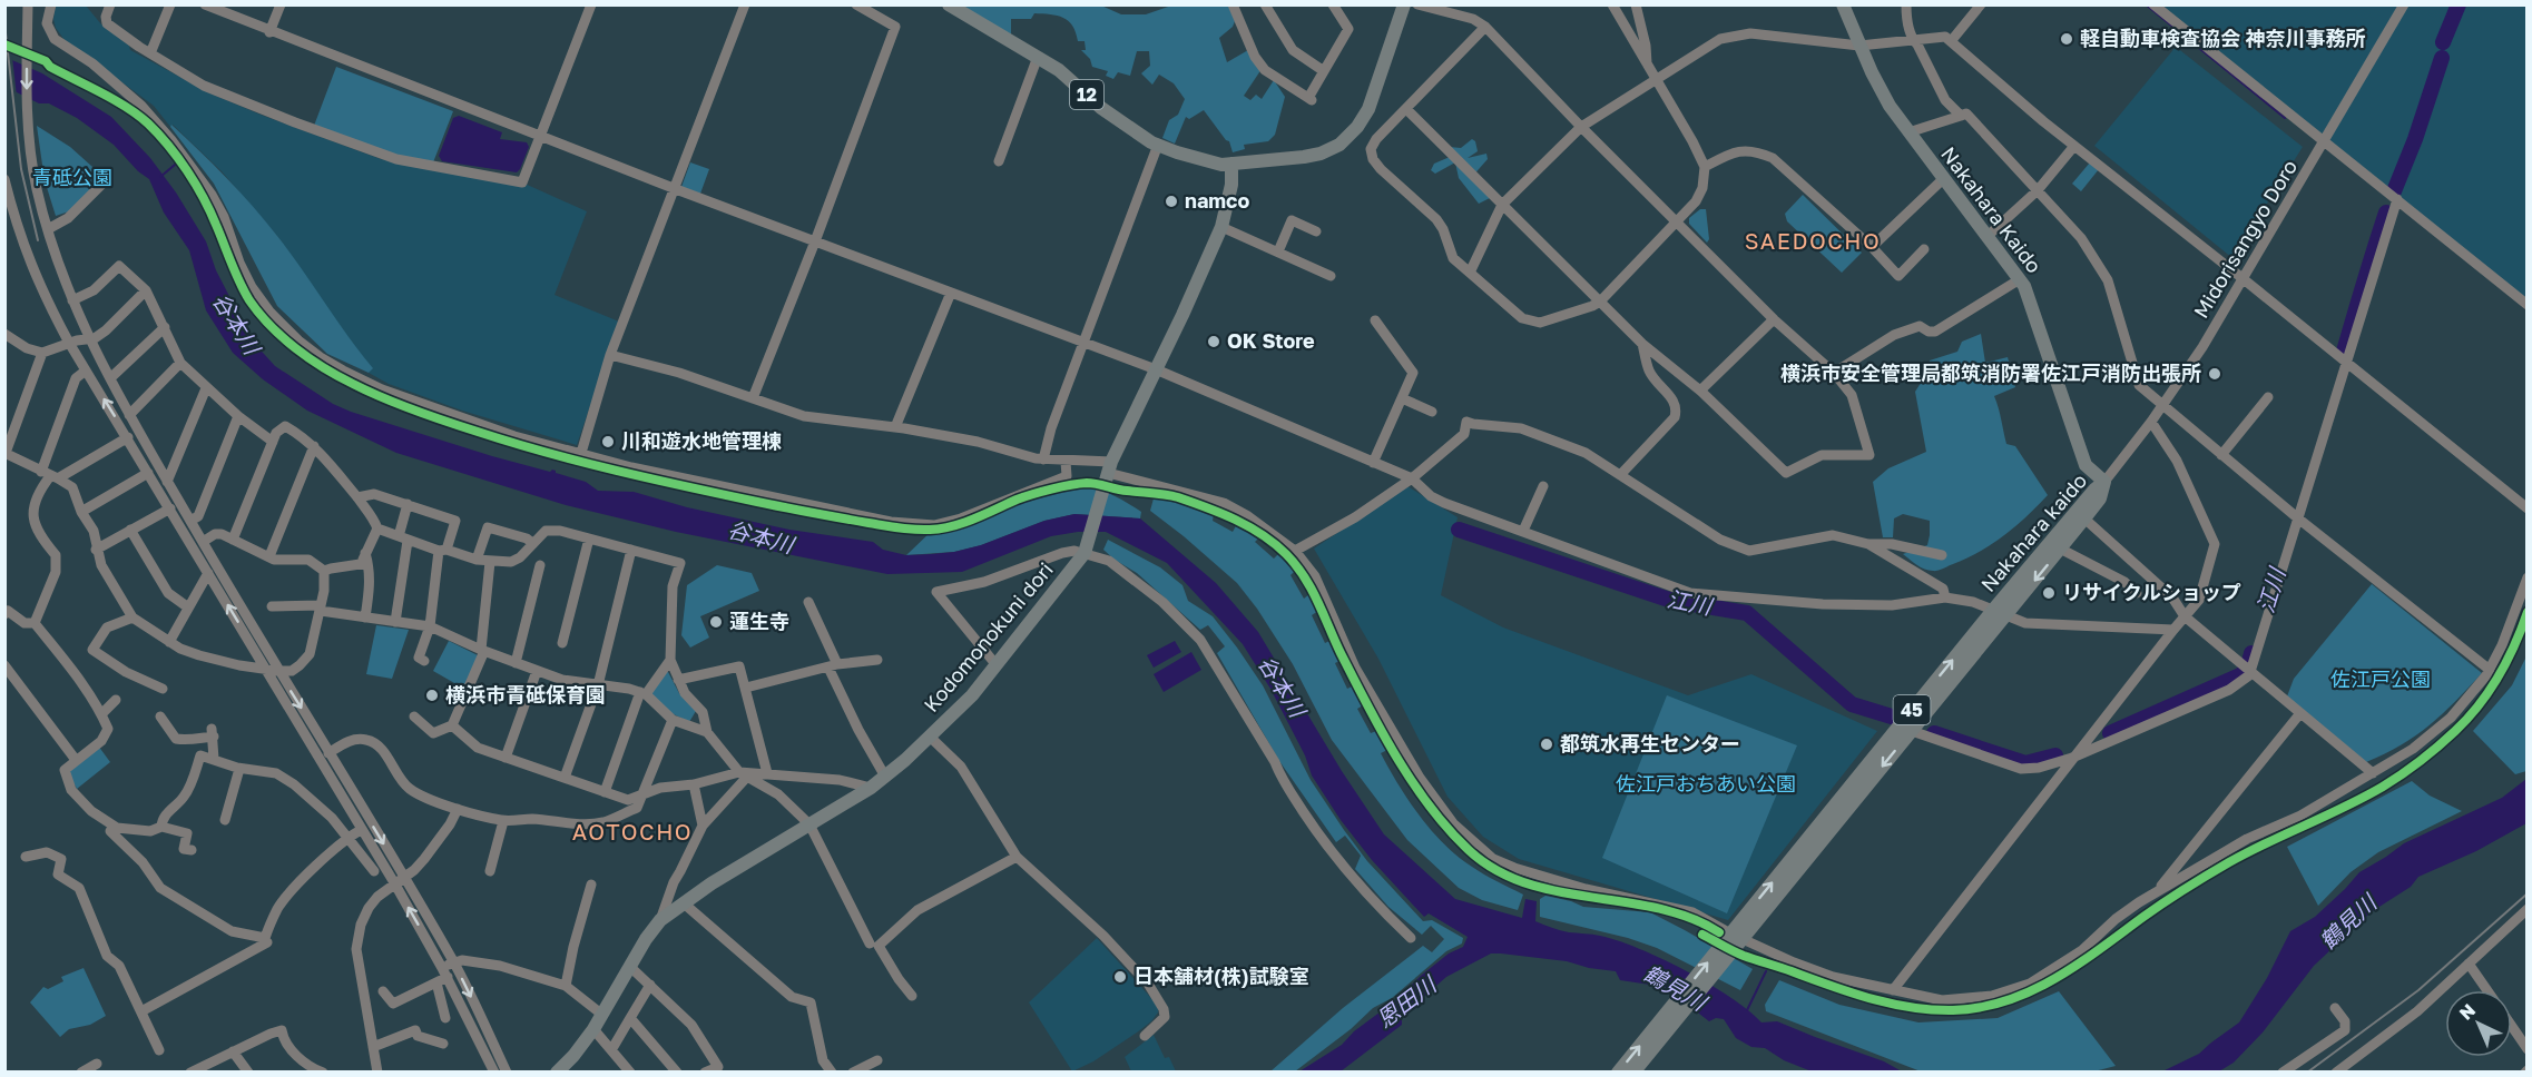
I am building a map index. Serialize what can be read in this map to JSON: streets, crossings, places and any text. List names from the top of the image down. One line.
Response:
{"streets":{"main road":["12","Nakahara Kaido","Nakahara kaido","Kodomonokuni dori","45"],"street":["Midorisangyo Doro"]},"crossings":[["12","Kodomonokuni dori"],["Nakahara Kaido","Midorisangyo Doro"],["Nakahara Kaido","Nakahara kaido"],["Midorisangyo Doro","Nakahara kaido"]],"districts":["SAEDOCHO","AOTOCHO"],"water":["谷本川","江川","鶴見川","恩田川"],"parks":["青砥公園","佐江戸公園","佐江戸おちあい公園"],"places":["軽自動車検査協会 神奈川事務所","namco","OK Store","横浜市安全管理局都筑消防署佐江戸消防出張所","川和遊水地管理棟","リサイクルショップ","蓮生寺","横浜市青砥保育園","都筑水再生センター","日本舗材(株)試験室"],"north":"top left"}
